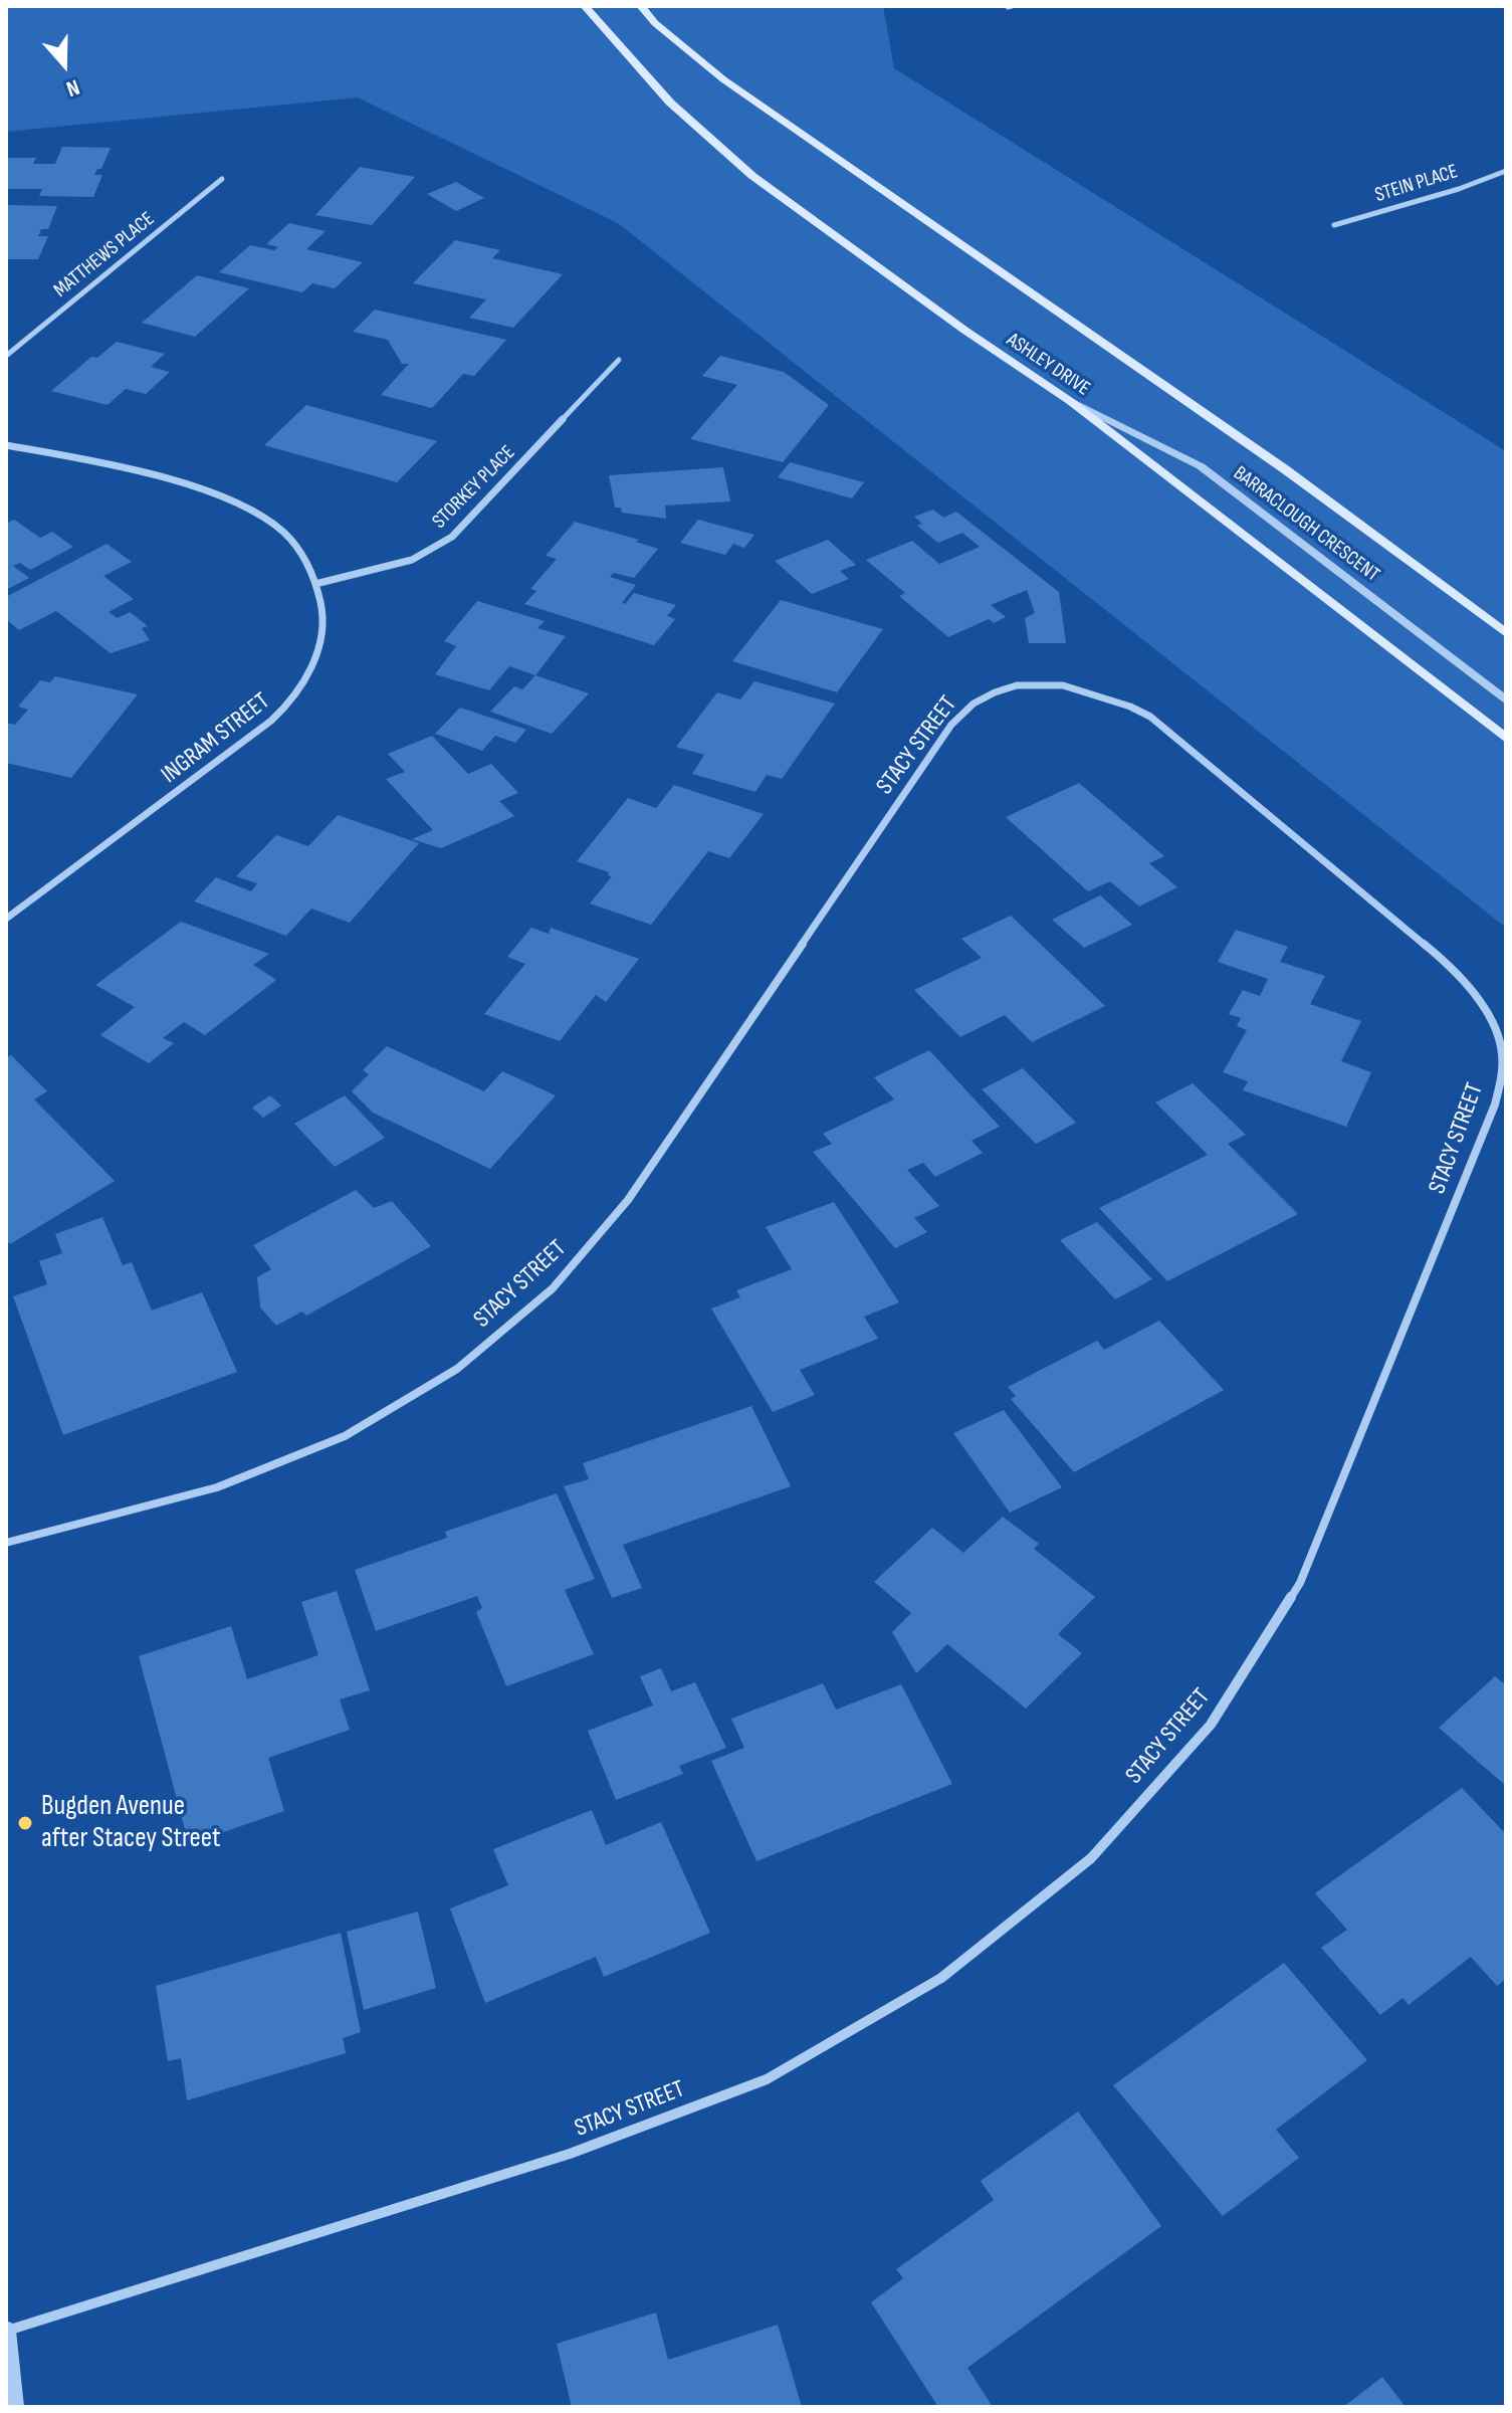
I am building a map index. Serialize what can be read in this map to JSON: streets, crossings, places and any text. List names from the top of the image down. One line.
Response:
{"streets":{"main road":["ASHLEY DRIVE"],"street":["STEIN PLACE","MATTHEWS PLACE","STORKEY PLACE","BARRACLOUGH CRESCENT","INGRAM STREET","STACY STREET"]},"crossings":[["ASHLEY DRIVE","BARRACLOUGH CRESCENT"],["STORKEY PLACE","INGRAM STREET"]],"places":["Bugden Avenue after Stacey Street"],"north":"bottom"}
